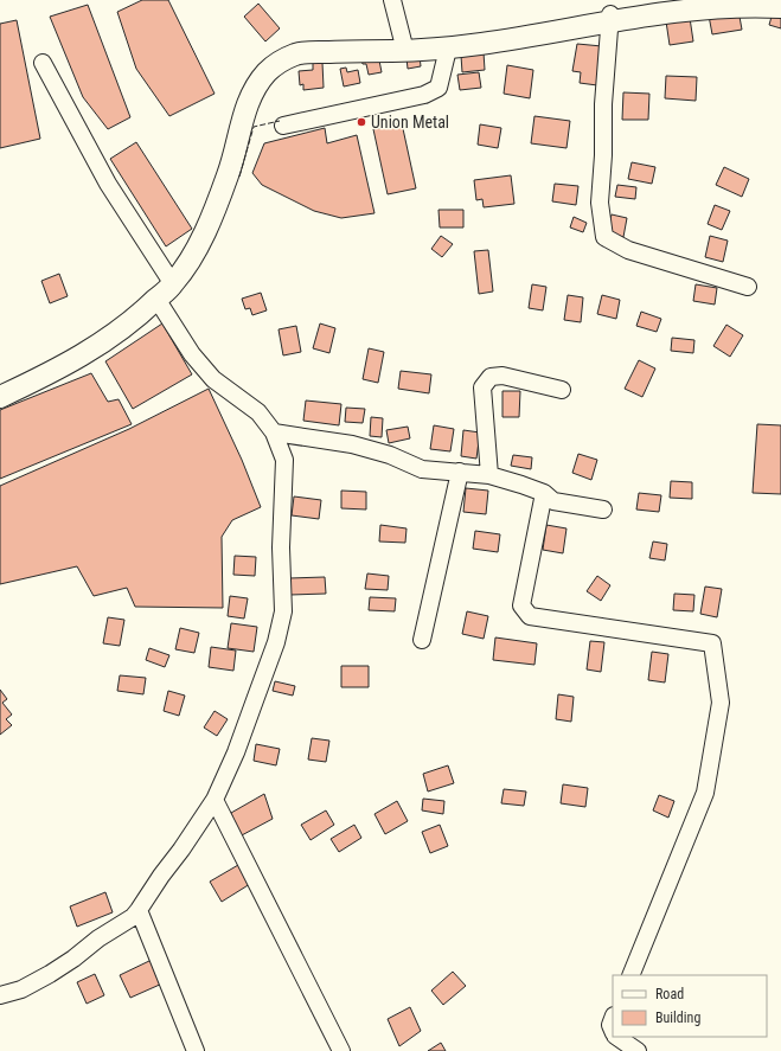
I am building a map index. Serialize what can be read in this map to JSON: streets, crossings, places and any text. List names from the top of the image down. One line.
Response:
{"places":["Union Metal"],"legend":["Road","Building"]}
